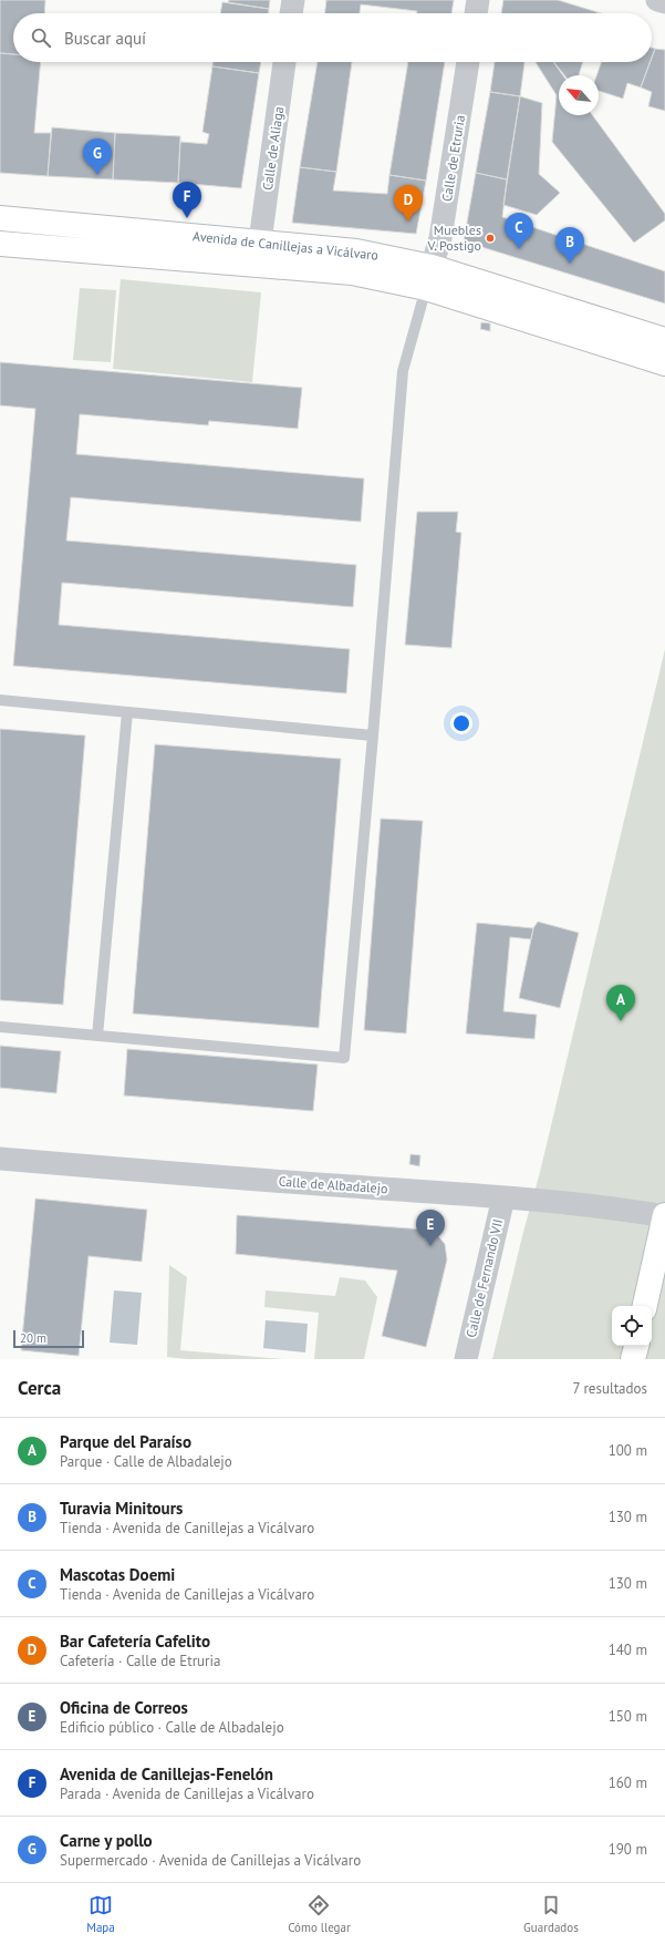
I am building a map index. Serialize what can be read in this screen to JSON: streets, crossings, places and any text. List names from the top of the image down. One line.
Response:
{"streets":{"main road":["Avenida de Canillejas a Vicálvaro"],"street":["Calle de Aliaga","Calle de Etruria","Calle de Albadalejo","Calle de Fernando VII"]},"crossings":[["Calle de Aliaga","Avenida de Canillejas a Vicálvaro"],["Calle de Etruria","Avenida de Canillejas a Vicálvaro"],["Calle de Albadalejo","Calle de Fernando VII"]],"places":["Muebles V. Postigo"],"scale_bar":"20 m","north":"top left","page":{"search":"Buscar aquí","pins":["G","F","D","C","B","A","E"],"scale":"20 m","heading":["Cerca","7 resultados"],"list":[{"mark":"A","name":"Parque del Paraíso","note":"Parque · Calle de Albadalejo","value":"100 m"},{"mark":"B","name":"Turavia Minitours","note":"Tienda · Avenida de Canillejas a Vicálvaro","value":"130 m"},{"mark":"C","name":"Mascotas Doemi","note":"Tienda · Avenida de Canillejas a Vicálvaro","value":"130 m"},{"mark":"D","name":"Bar Cafetería Cafelito","note":"Cafetería · Calle de Etruria","value":"140 m"},{"mark":"E","name":"Oficina de Correos","note":"Edificio público · Calle de Albadalejo","value":"150 m"},{"mark":"F","name":"Avenida de Canillejas-Fenelón","note":"Parada · Avenida de Canillejas a Vicálvaro","value":"160 m"},{"mark":"G","name":"Carne y pollo","note":"Supermercado · Avenida de Canillejas a Vicálvaro","value":"190 m"}],"nav":["Mapa","Cómo llegar","Guardados"]}}
